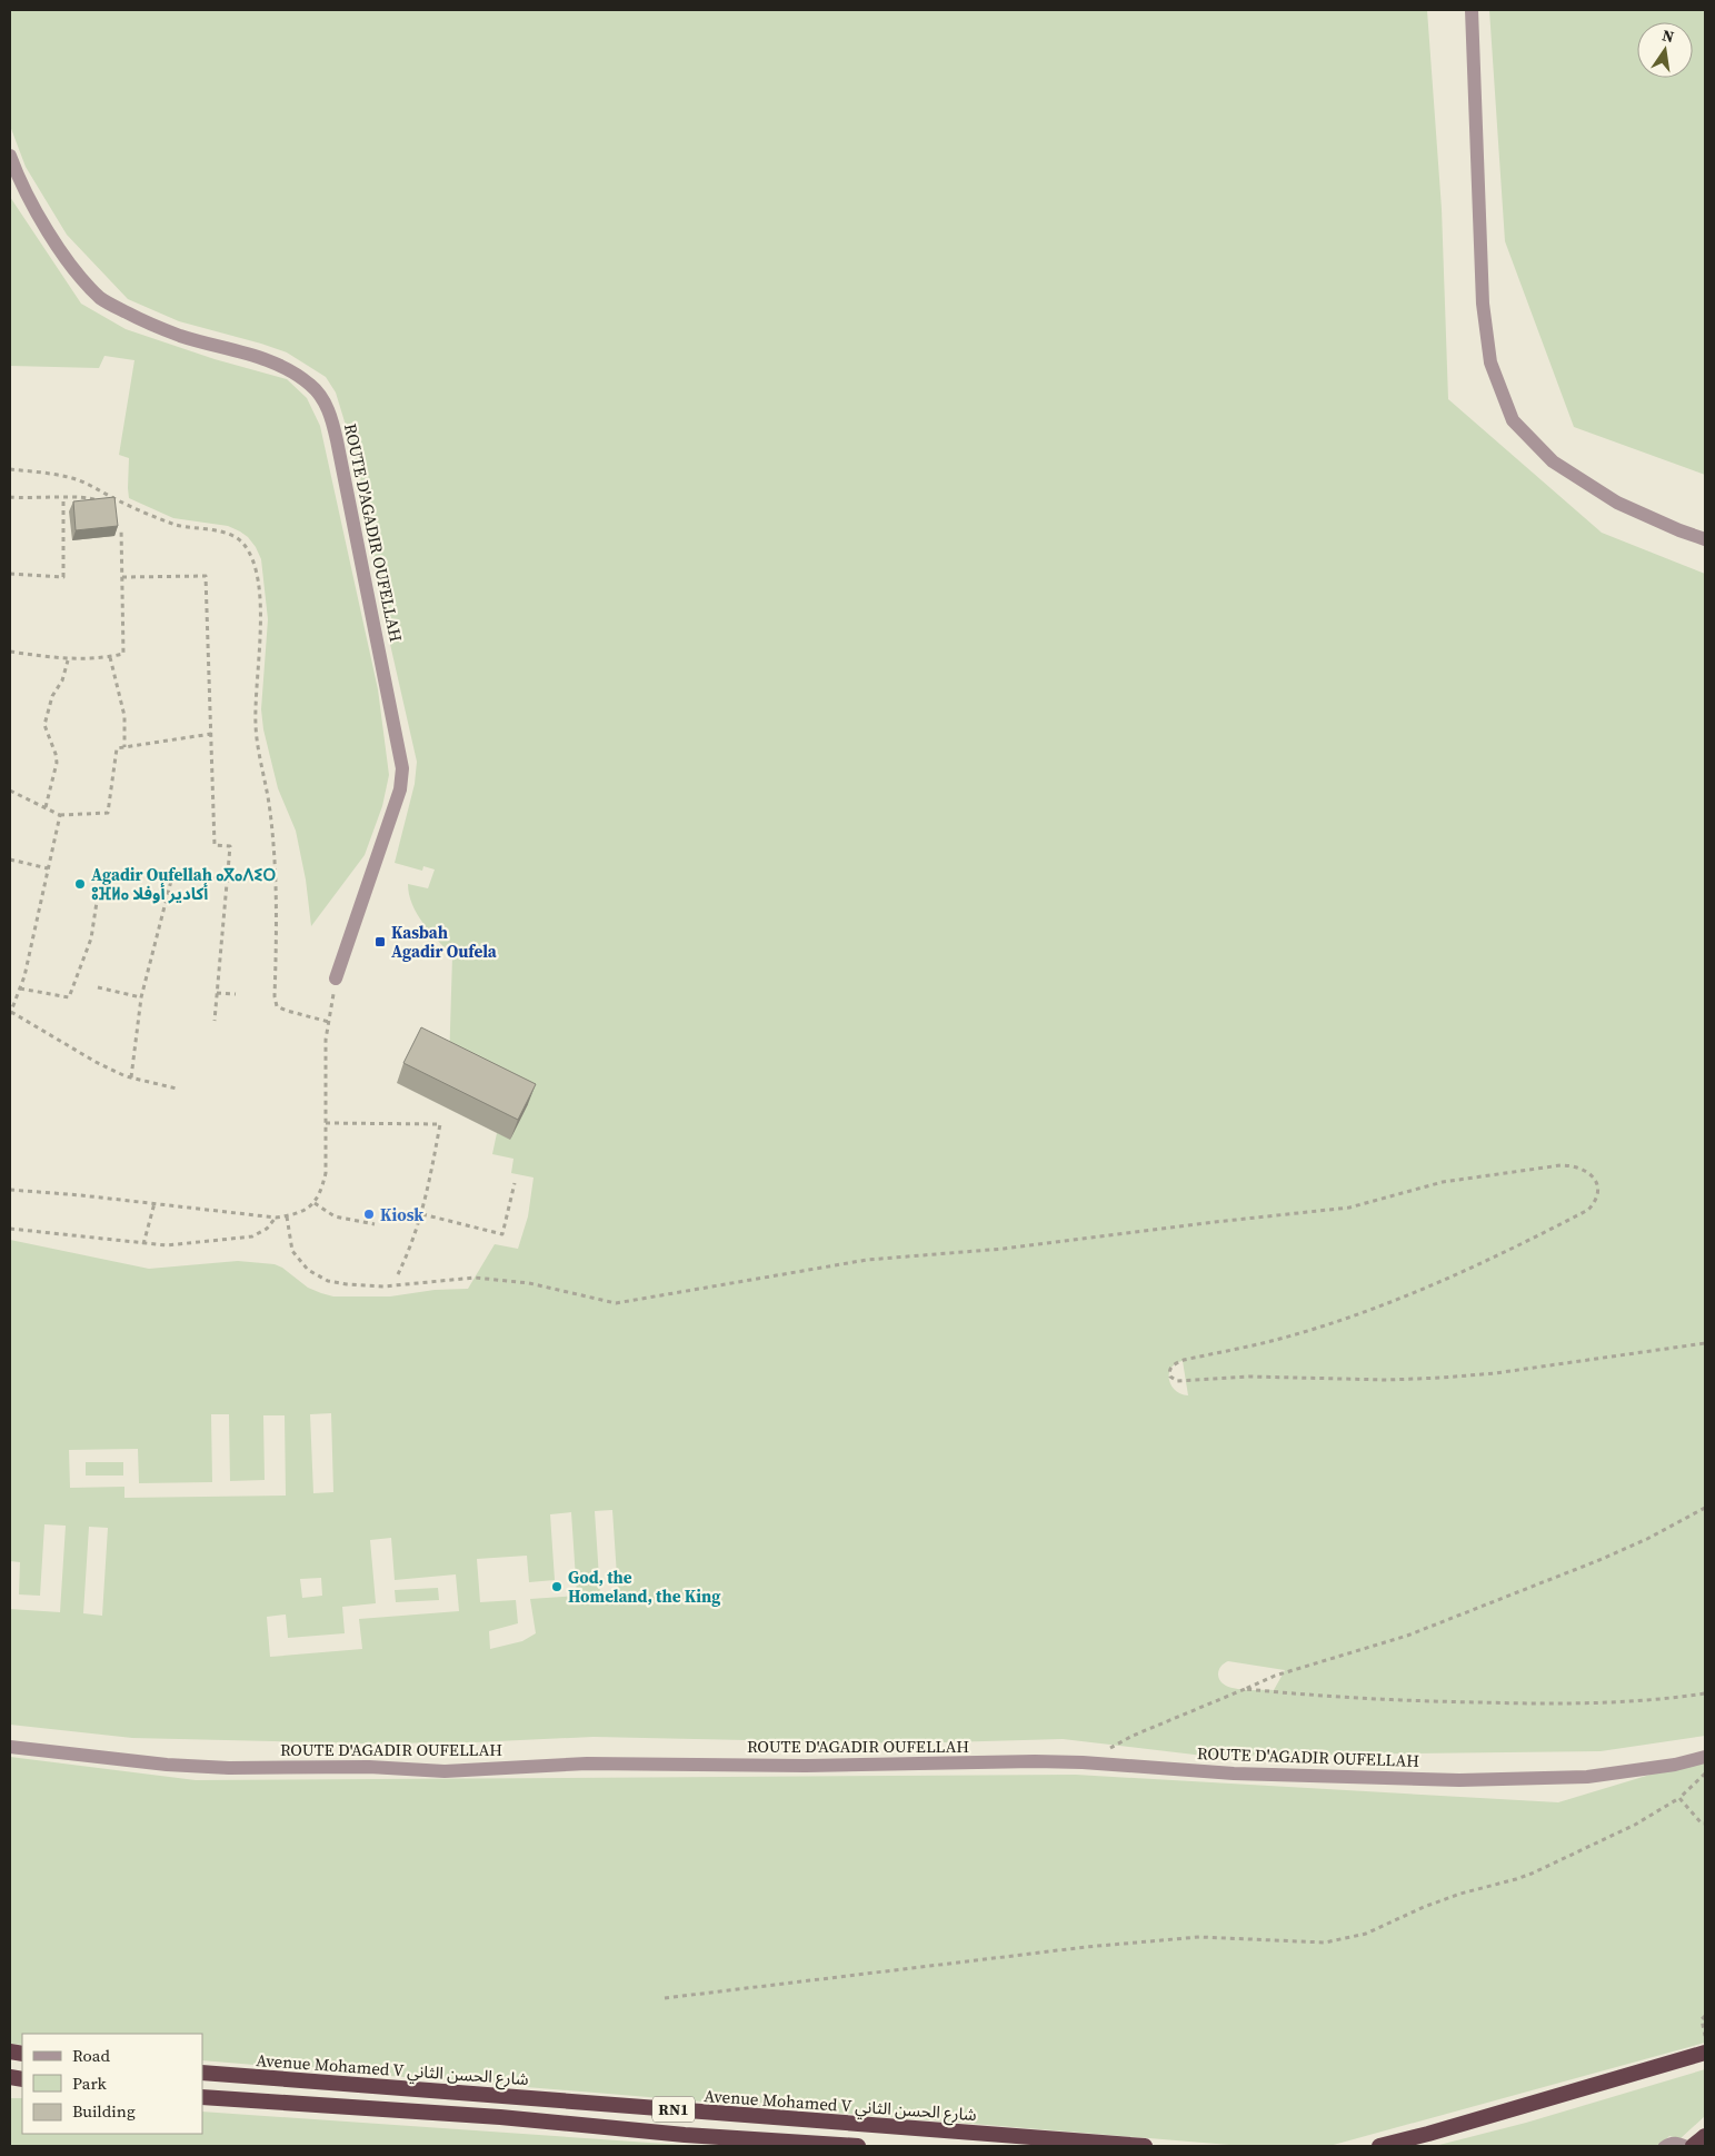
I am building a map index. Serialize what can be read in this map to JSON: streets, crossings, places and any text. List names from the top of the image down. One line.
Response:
{"streets":{"highway":["Avenue Mohamed V شارع الحسن الثاني","RN1"],"street":["ROUTE D'AGADIR OUFELLAH"]},"places":{"other":["Agadir Oufellah ⴰⴳⴰⴷⵉⵔ ⵓⴼⵍⴰ أكادير أوفلا","Kiosk","God, the Homeland, the King"],"transit":["Kasbah Agadir Oufela"]},"legend":["Road","Park","Building"],"north":"top"}
